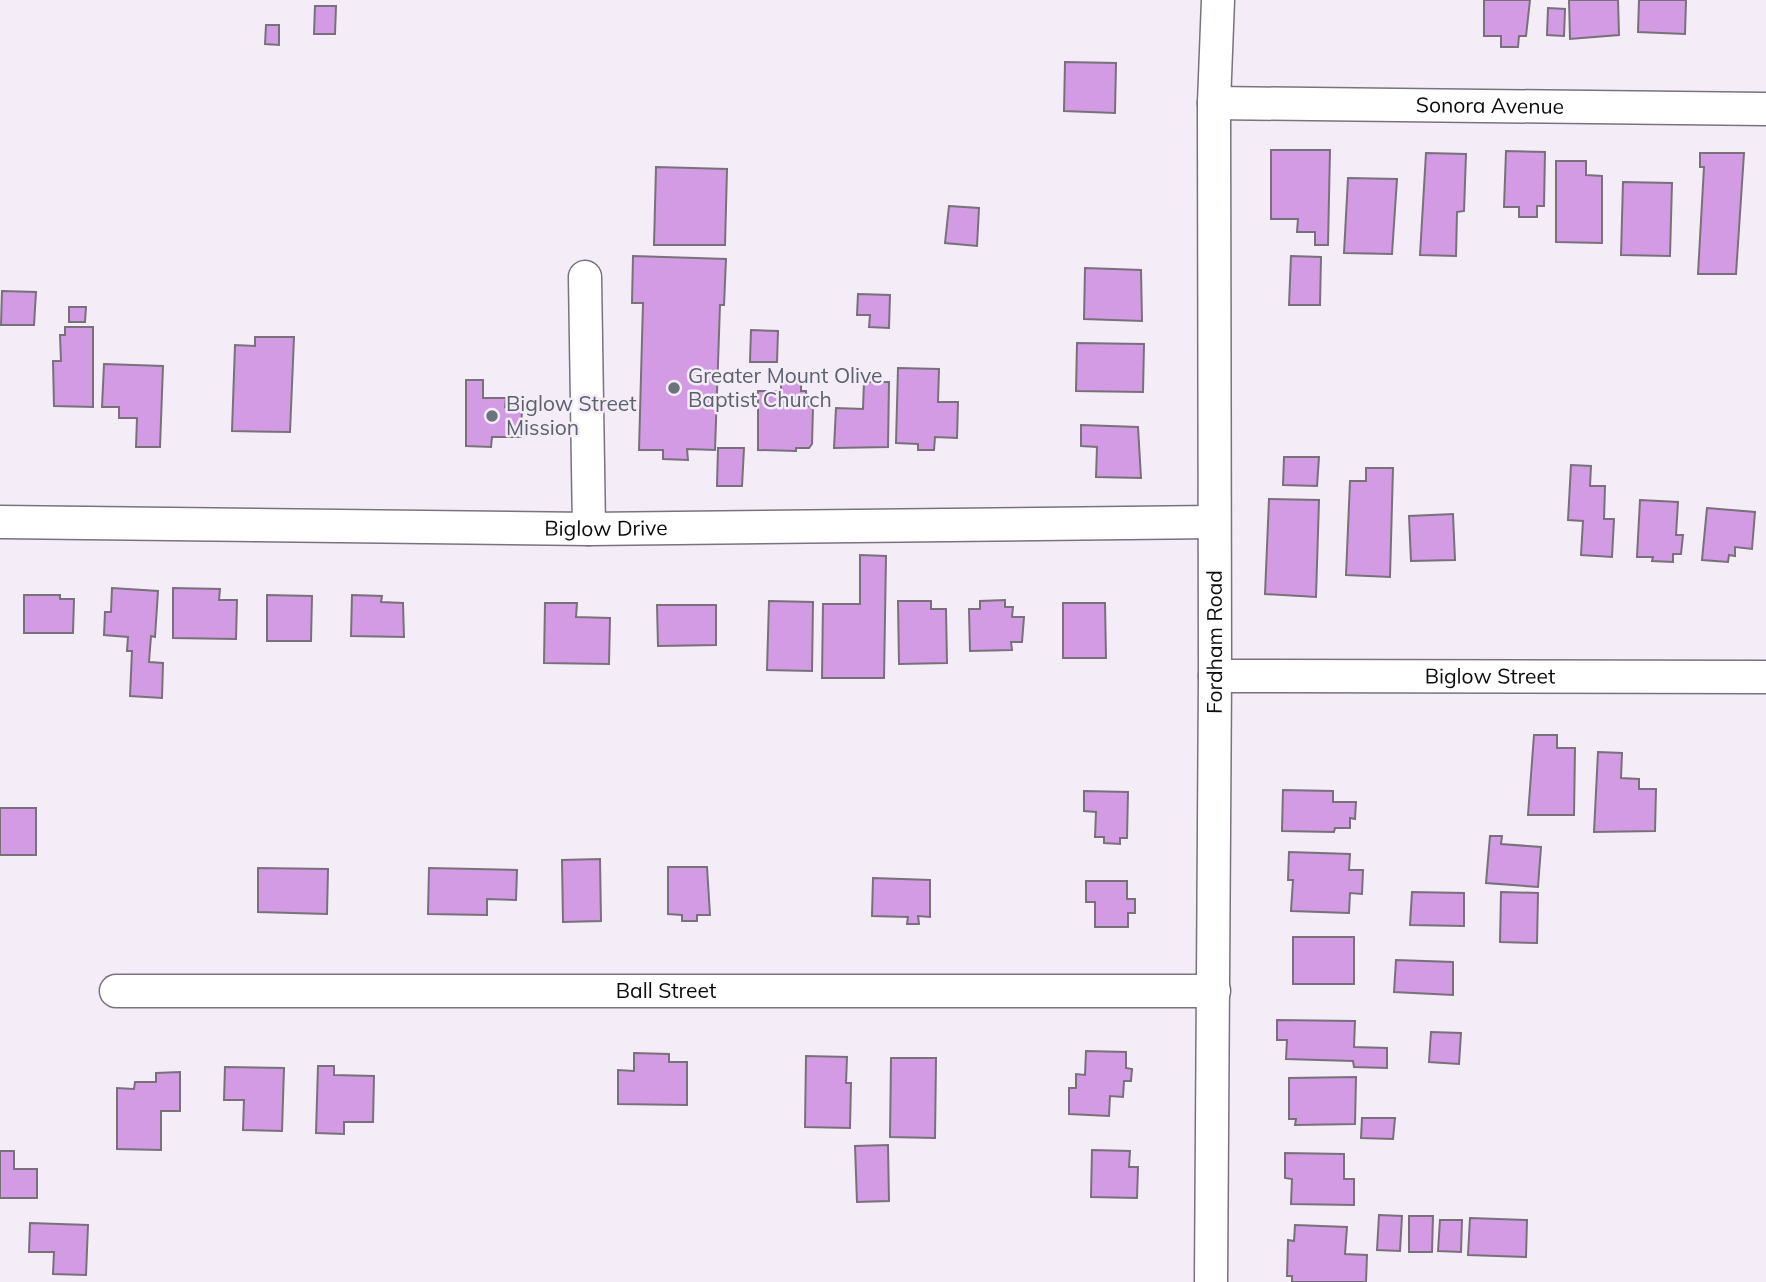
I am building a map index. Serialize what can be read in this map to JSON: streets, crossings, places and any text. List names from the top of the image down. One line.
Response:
{"streets":{"street":["Sonora Avenue","Biglow Drive","Fordham Road","Biglow Street","Ball Street"]},"crossings":[["Sonora Avenue","Fordham Road"],["Biglow Drive","Fordham Road"],["Fordham Road","Biglow Street"],["Fordham Road","Ball Street"]],"places":["Greater Mount Olive Baptist Church","Biglow Street Mission"]}
